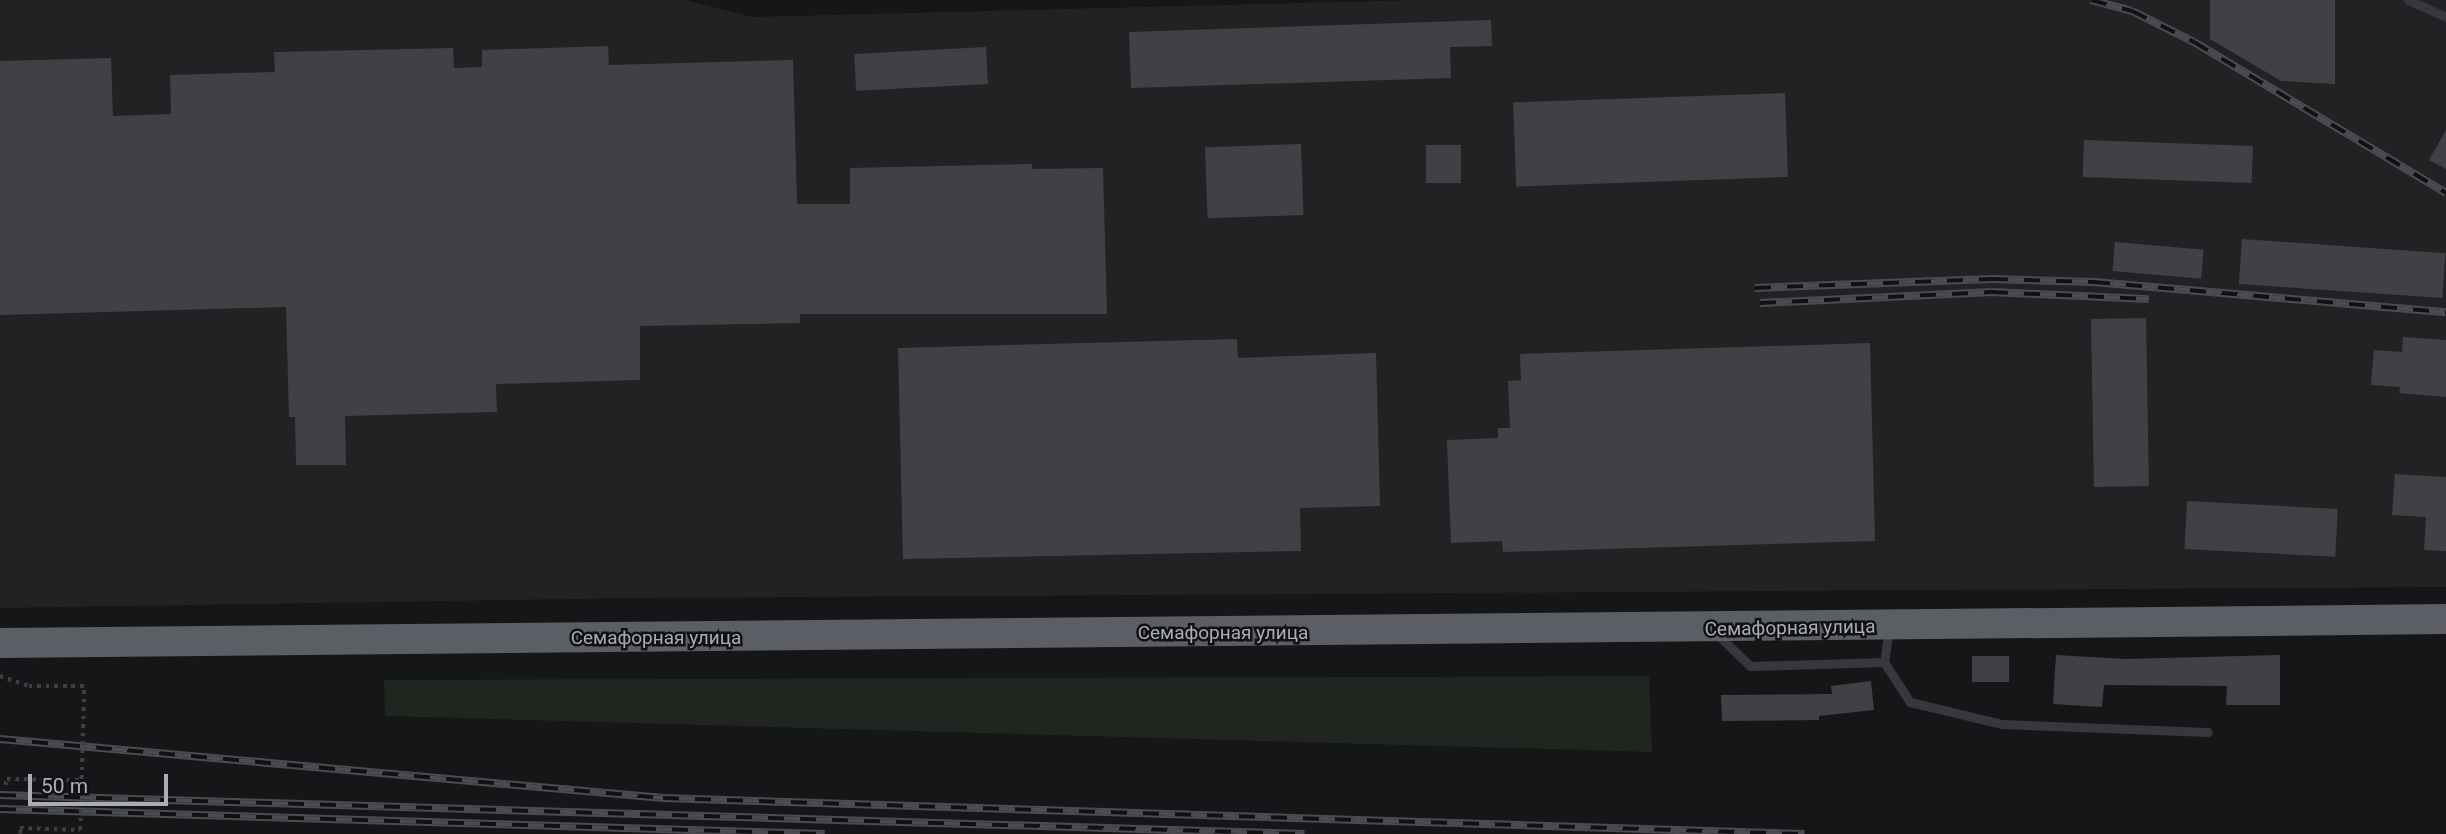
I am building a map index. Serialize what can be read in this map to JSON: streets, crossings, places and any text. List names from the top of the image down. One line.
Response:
{"streets":{"highway":["Семафорная улица"]},"scale_bar":"50 m"}
